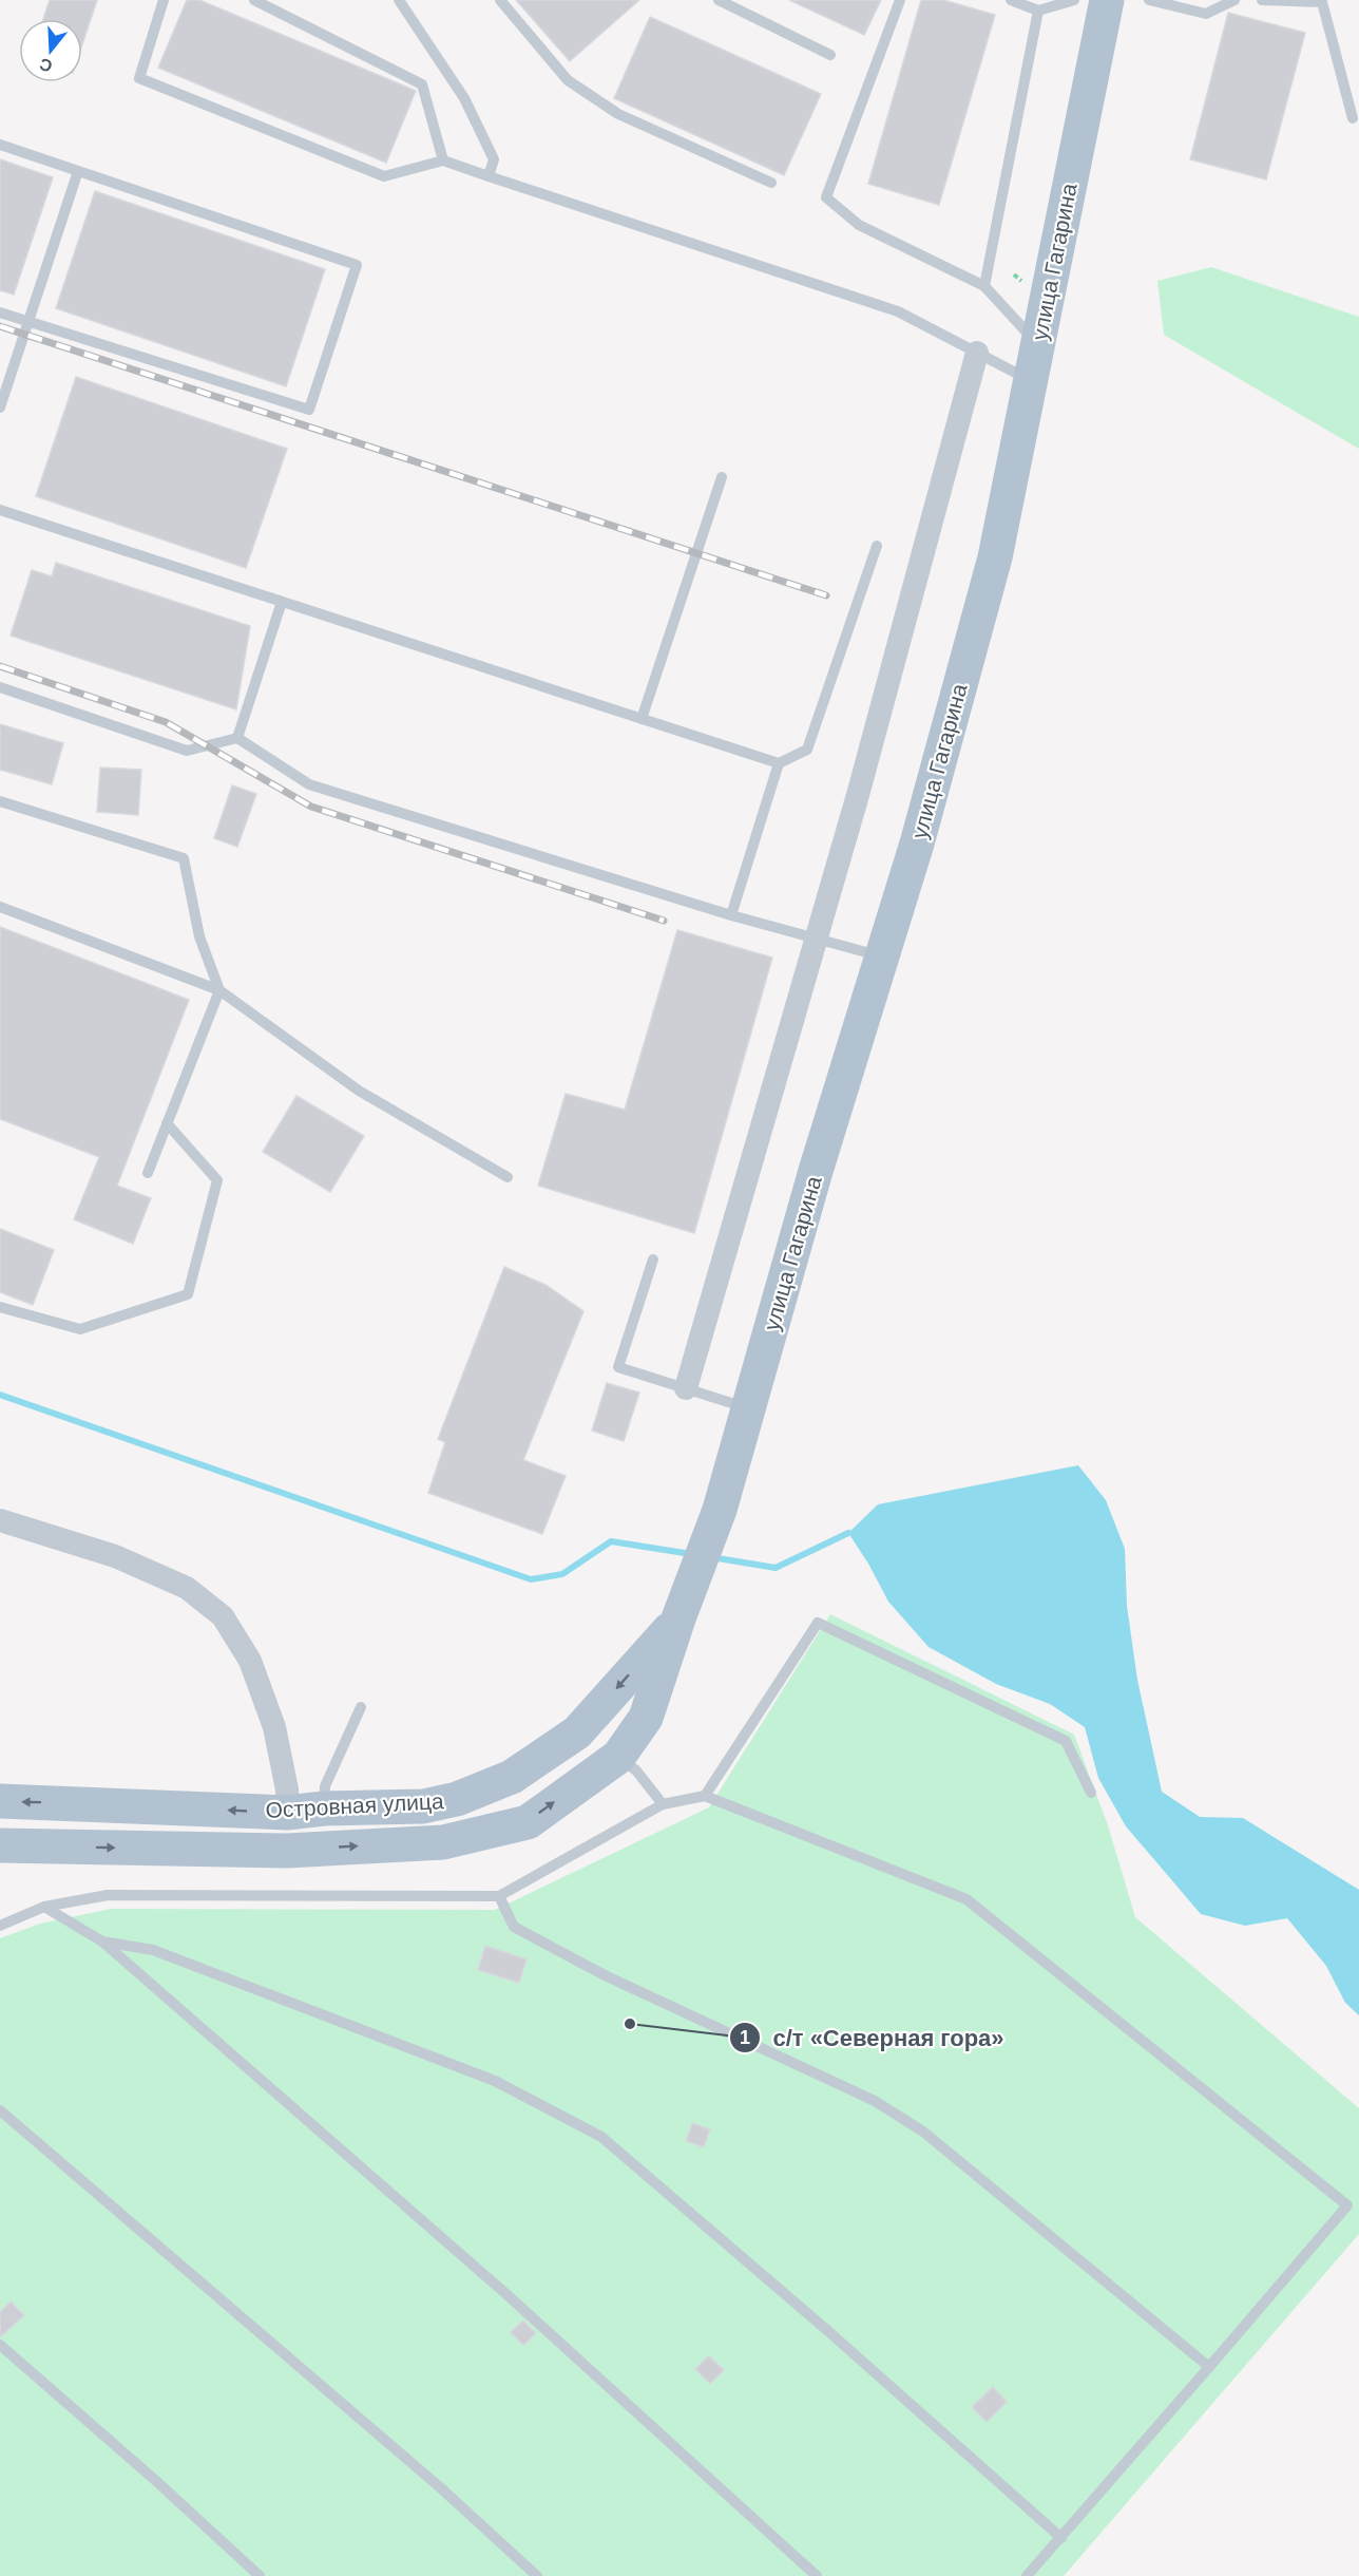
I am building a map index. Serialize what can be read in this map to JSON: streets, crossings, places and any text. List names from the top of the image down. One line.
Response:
{"streets":{"main road":["улица Гагарина","Островная улица"]},"crossings":[["улица Гагарина","Островная улица"]],"places":["с/т «Северная гора»"],"north":"bottom"}
